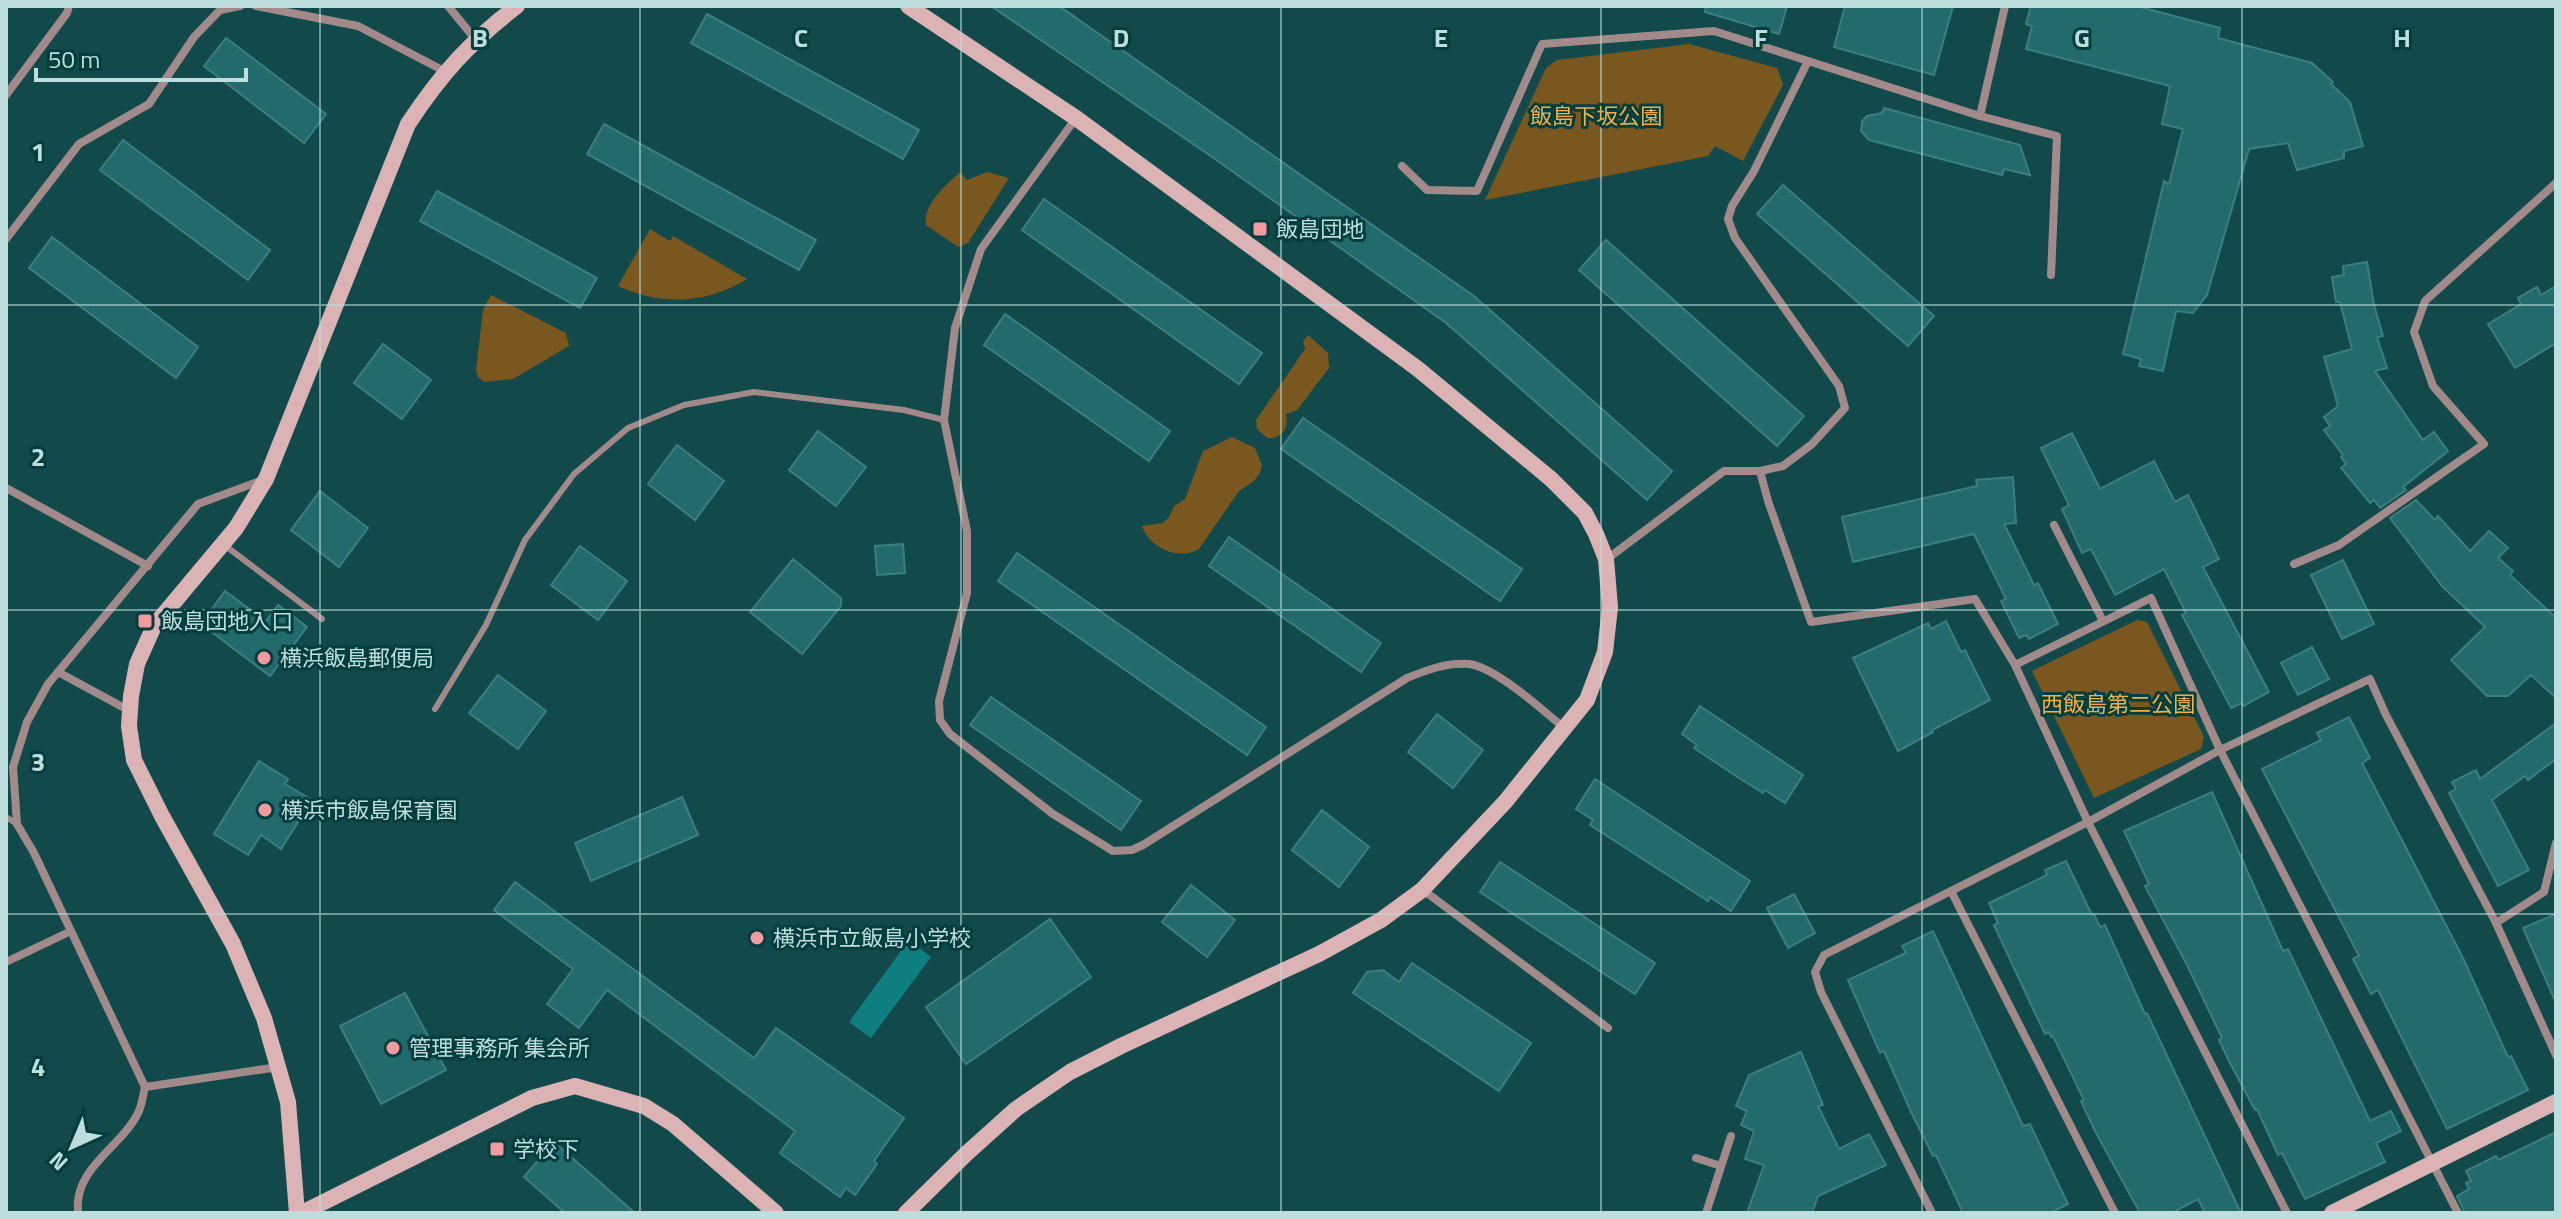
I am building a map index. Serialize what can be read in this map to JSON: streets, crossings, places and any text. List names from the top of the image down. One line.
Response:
{"parks":["飯島下坂公園","西飯島第二公園"],"places":{"transit":["飯島団地","飯島団地入口","学校下"],"other":["横浜飯島郵便局","横浜市飯島保育園","横浜市立飯島小学校","管理事務所 集会所"]},"scale_bar":"50 m","north":"bottom left","grid":{"columns":["B","C","D","E","F","G","H"],"rows":["1","2","3","4"]}}
